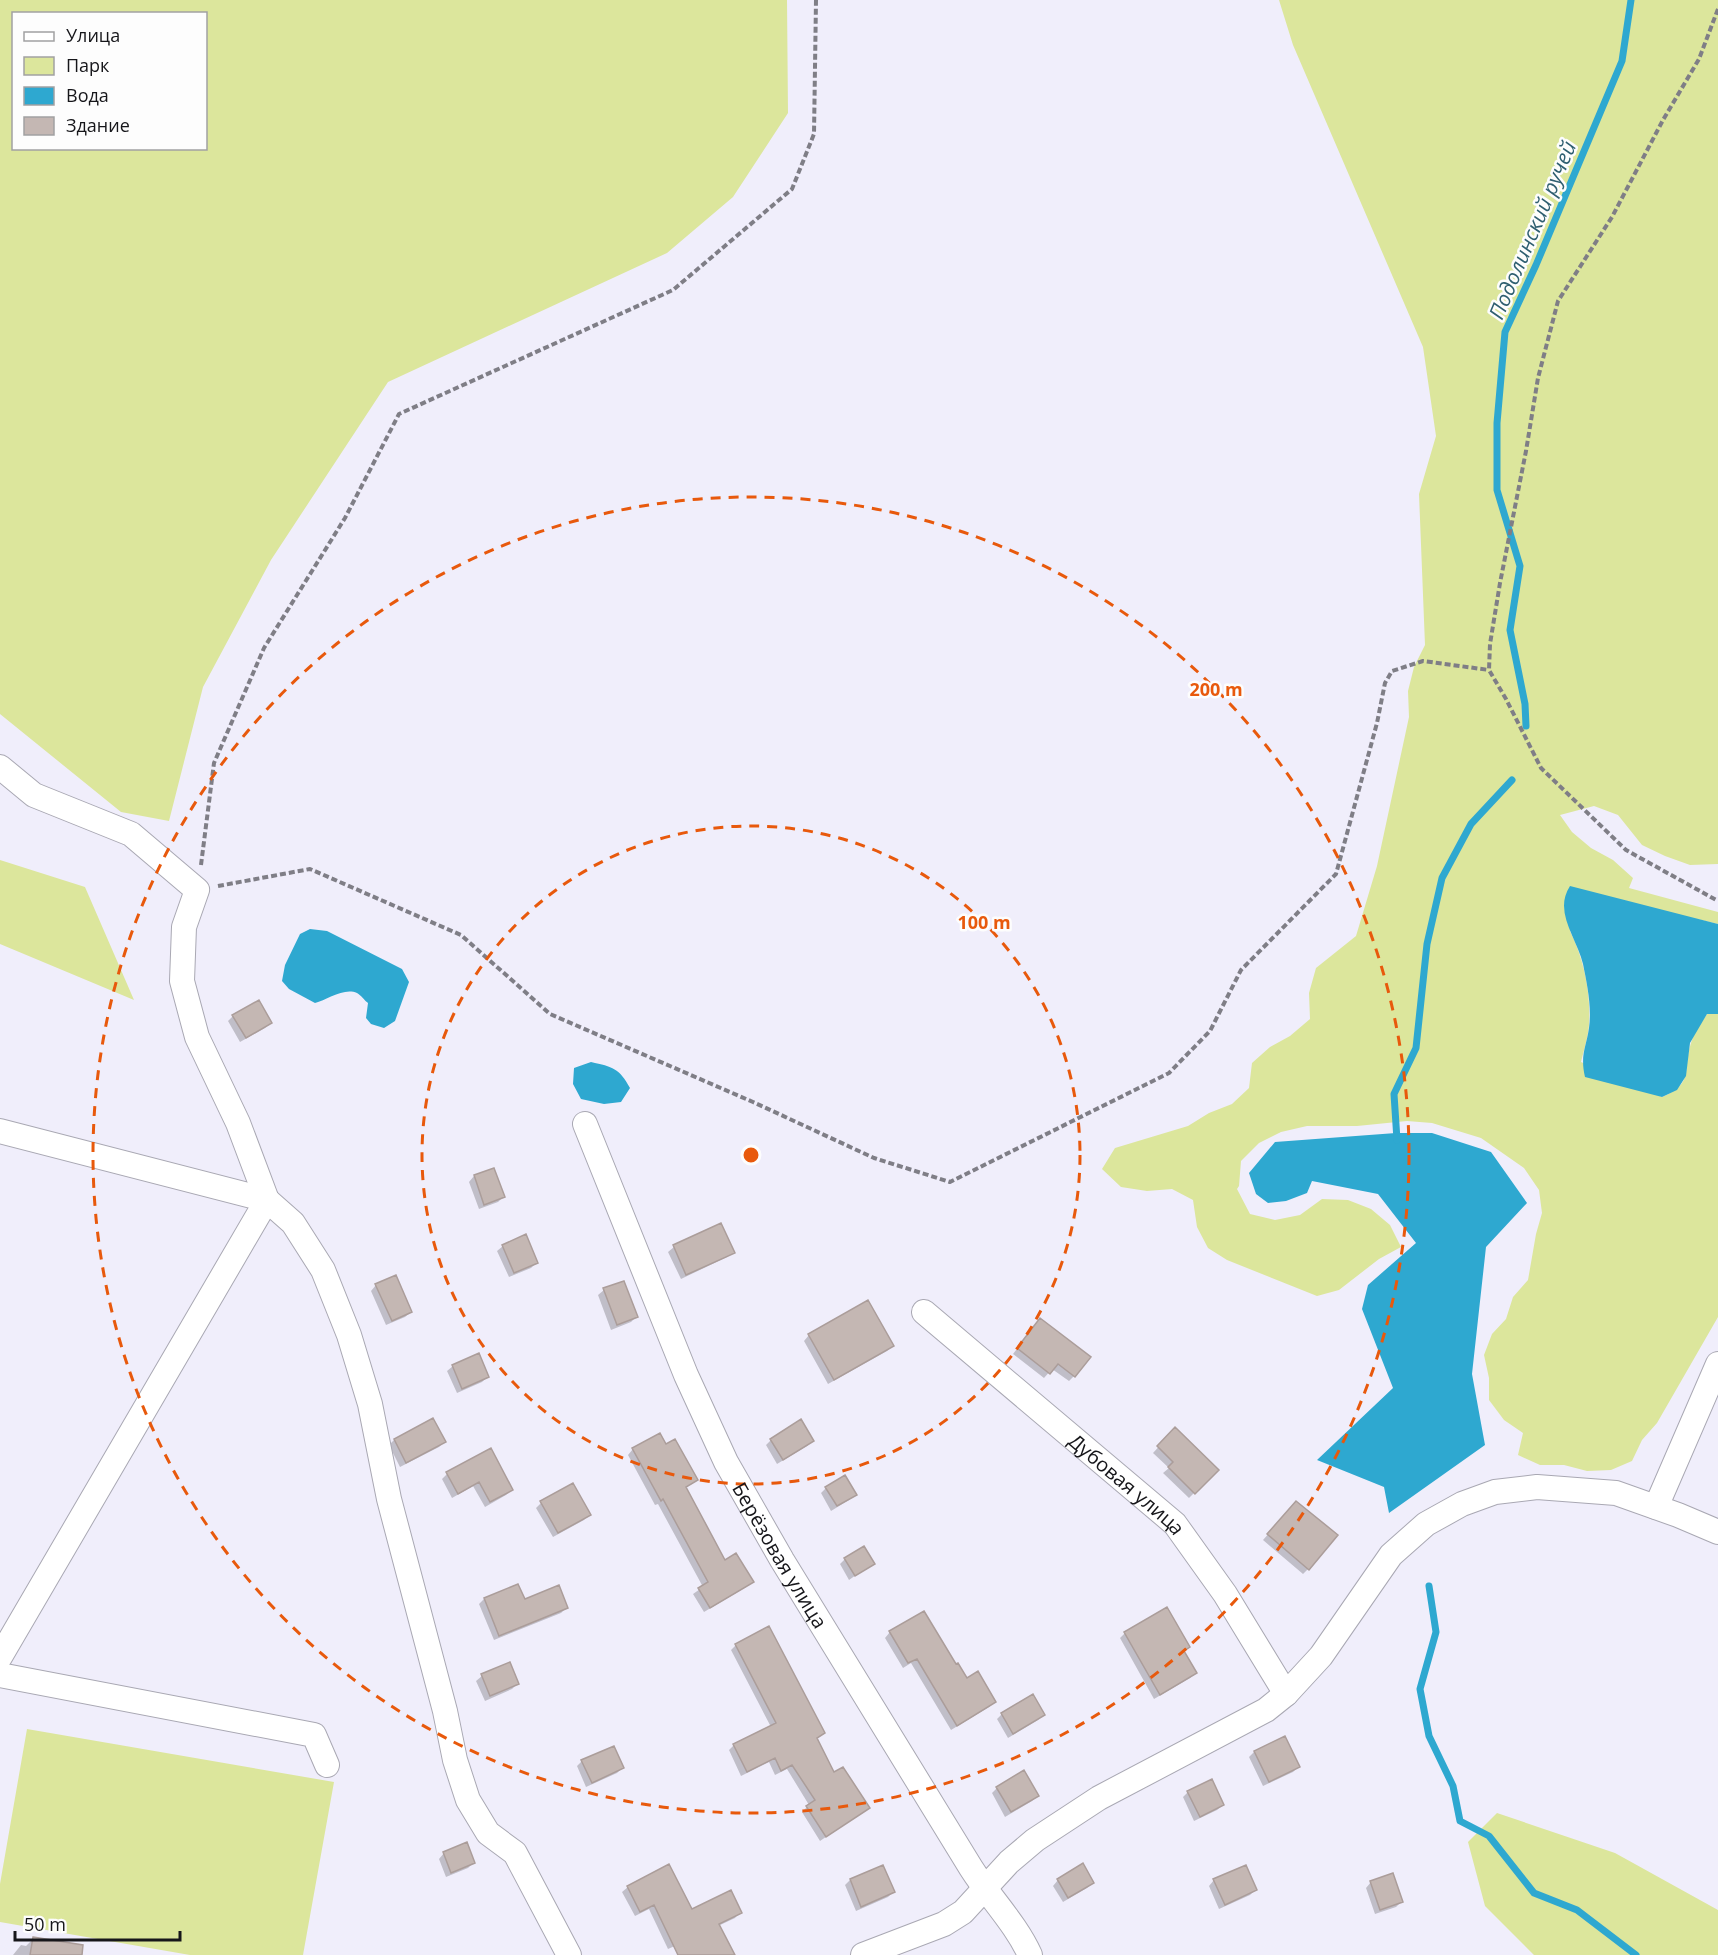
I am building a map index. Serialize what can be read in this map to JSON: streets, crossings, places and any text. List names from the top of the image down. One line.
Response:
{"streets":{"street":["Дубовая улица","Берёзовая улица"]},"water":["Подолинский ручей"],"legend":["Улица","Парк","Вода","Здание"],"scale_bar":"50 m","rings":["200 m","100 m"]}
